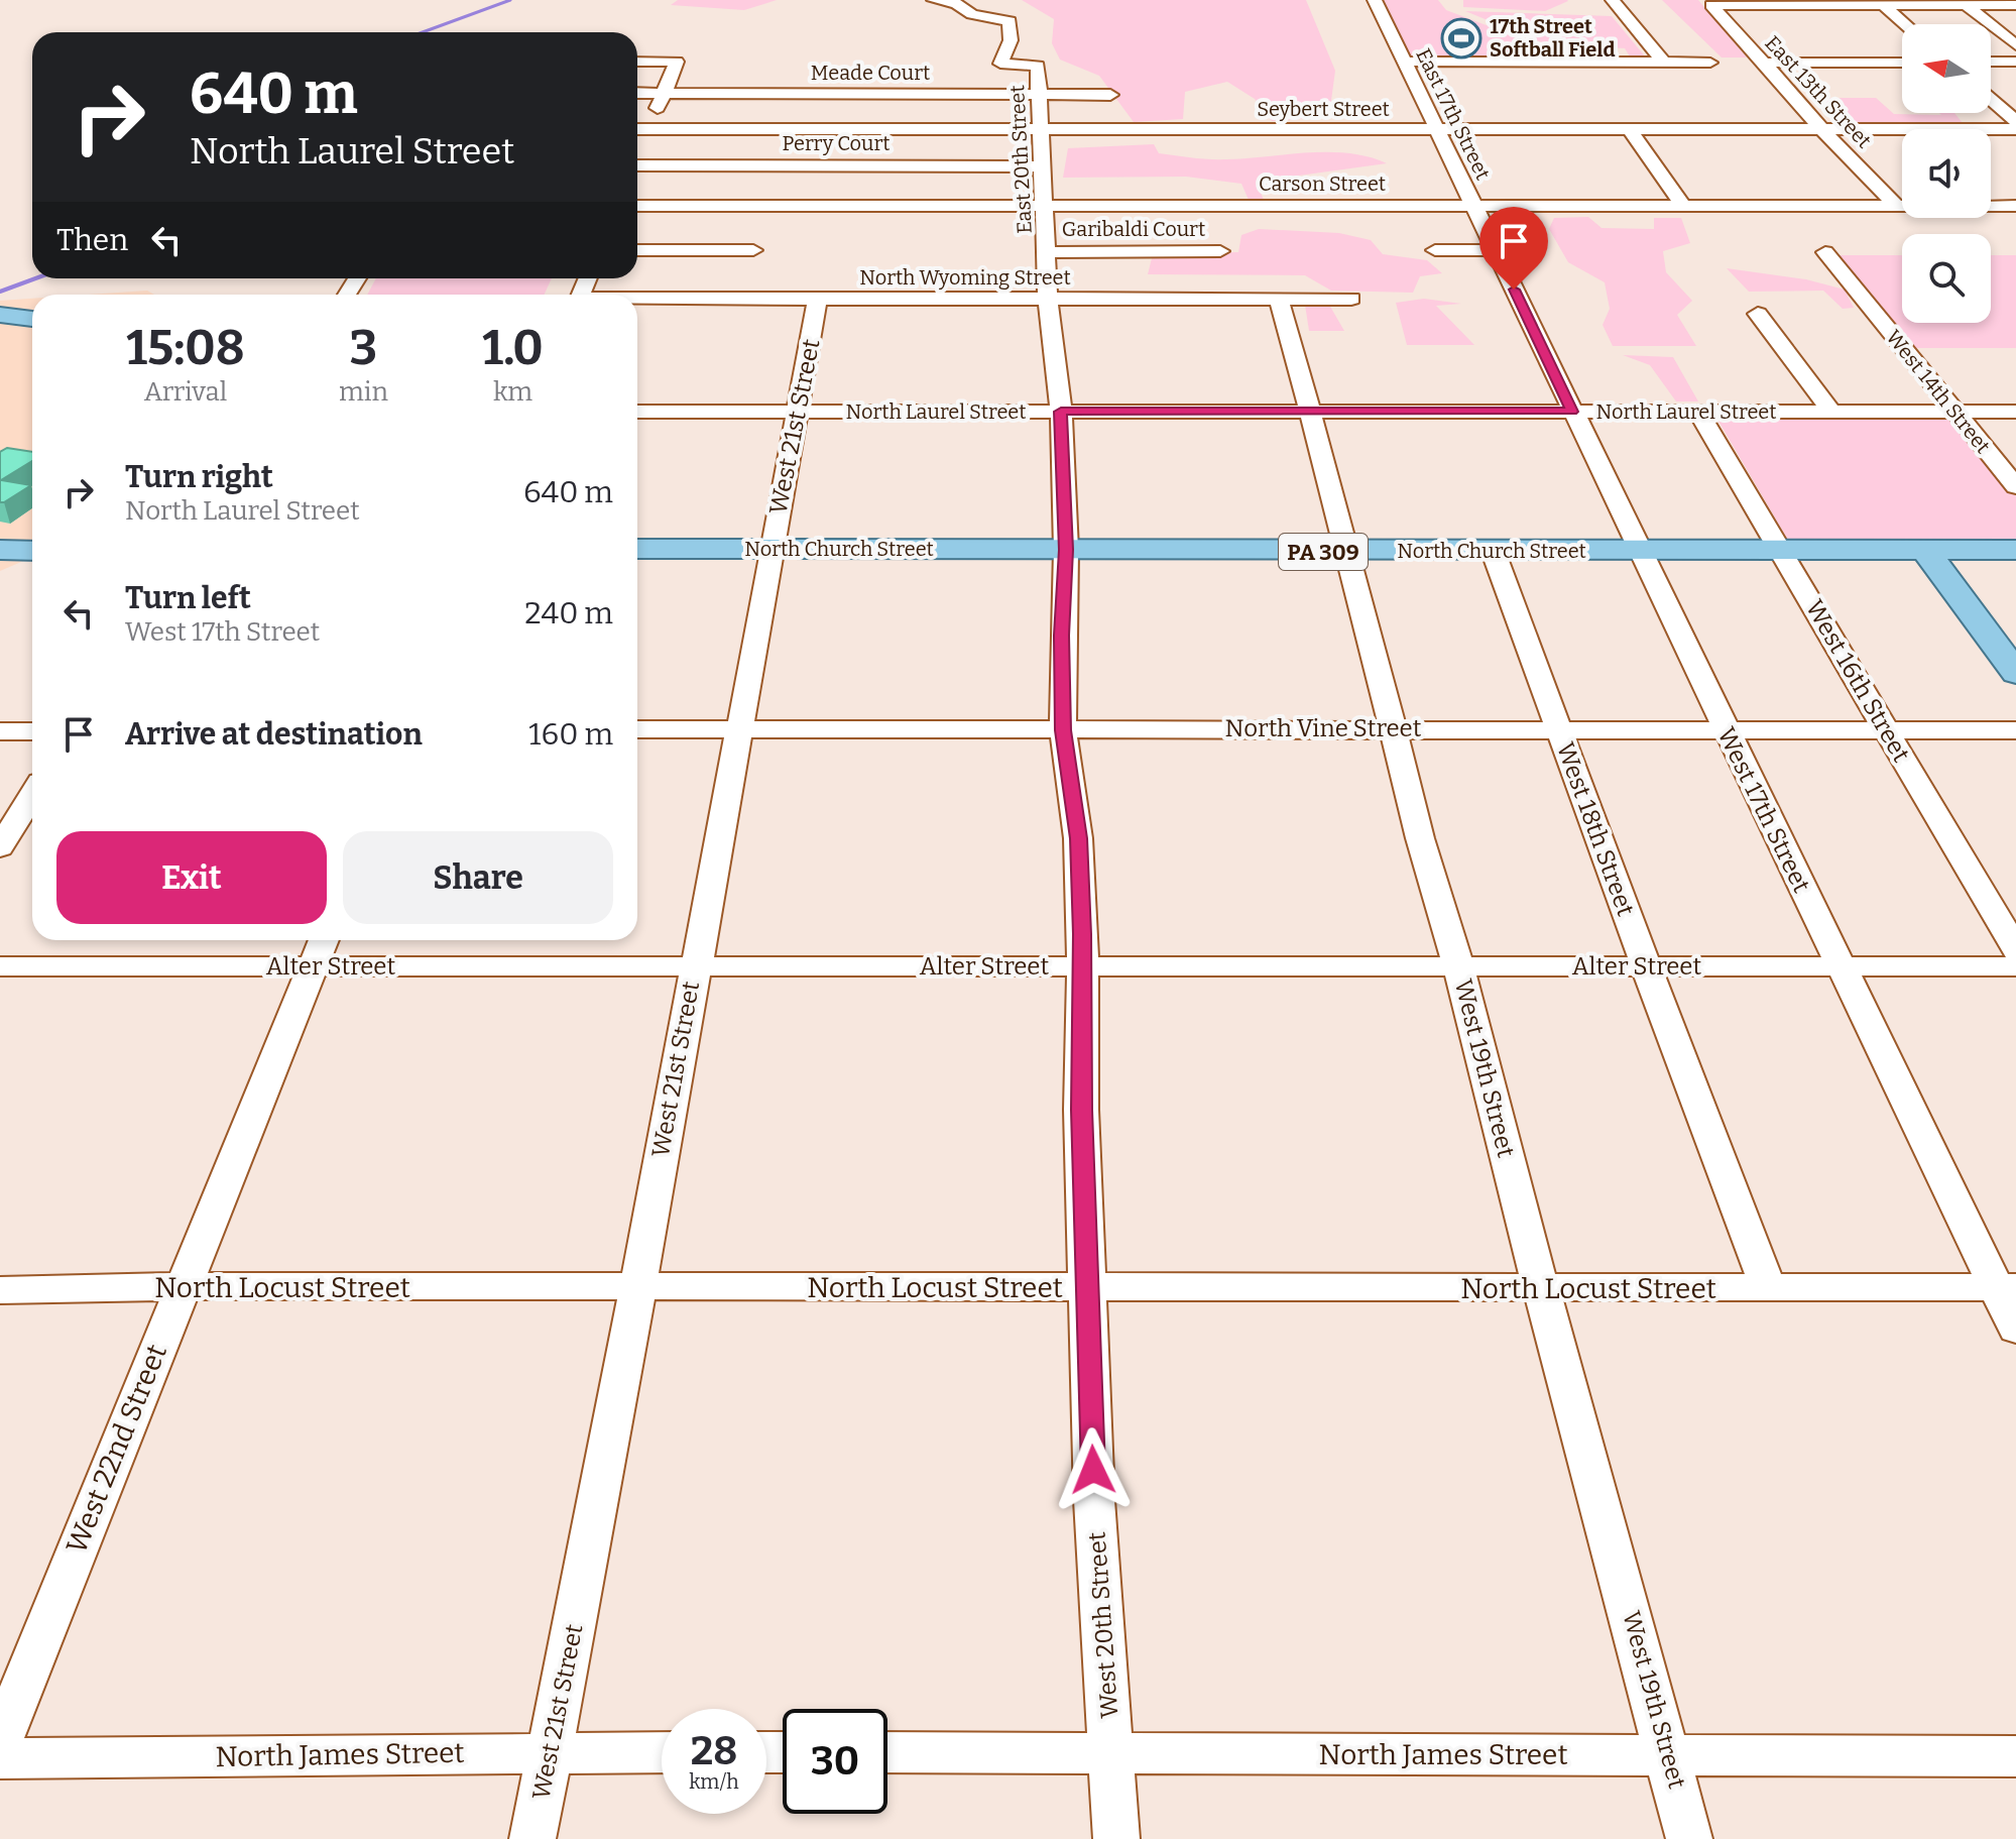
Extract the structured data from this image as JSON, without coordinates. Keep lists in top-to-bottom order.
{
  "streets": {
    "main road": ["North Church Street", "PA 309"],
    "street": [
      "Meade Court",
      "East 13th Street",
      "Seybert Street",
      "East 17th Street",
      "Perry Court",
      "East 20th Street",
      "Carson Street",
      "Garibaldi Court",
      "North Wyoming Street",
      "West 14th Street",
      "North Laurel Street",
      "West 21st Street",
      "West 16th Street",
      "North Vine Street",
      "West 17th Street",
      "West 18th Street",
      "Alter Street",
      "West 19th Street",
      "North Locust Street",
      "West 22nd Street",
      "West 20th Street",
      "North James Street"
    ]
  },
  "crossings": [
    ["Meade Court", "East 20th Street"],
    ["East 13th Street", "Seybert Street"],
    ["East 13th Street", "Carson Street"],
    ["Seybert Street", "East 17th Street"],
    ["Seybert Street", "Perry Court"],
    ["Seybert Street", "East 20th Street"],
    ["Seybert Street", "Carson Street"],
    ["East 17th Street", "Carson Street"],
    ["East 17th Street", "West 17th Street"],
    ["Perry Court", "East 20th Street"],
    ["Perry Court", "Carson Street"],
    ["East 20th Street", "Carson Street"],
    ["East 20th Street", "Garibaldi Court"],
    ["East 20th Street", "North Wyoming Street"],
    ["East 20th Street", "West 20th Street"],
    ["North Wyoming Street", "West 21st Street"],
    ["North Wyoming Street", "West 19th Street"],
    ["North Wyoming Street", "West 20th Street"],
    ["West 14th Street", "North Laurel Street"],
    ["North Laurel Street", "West 21st Street"],
    ["North Laurel Street", "West 16th Street"],
    ["North Laurel Street", "West 17th Street"],
    ["North Laurel Street", "West 19th Street"],
    ["North Laurel Street", "West 20th Street"],
    ["West 21st Street", "North Church Street"],
    ["West 21st Street", "North Vine Street"],
    ["West 21st Street", "Alter Street"],
    ["West 21st Street", "North Locust Street"],
    ["West 21st Street", "North James Street"],
    ["North Church Street", "West 16th Street"],
    ["North Church Street", "West 17th Street"],
    ["North Church Street", "West 18th Street"],
    ["North Church Street", "West 19th Street"],
    ["North Church Street", "West 20th Street"],
    ["West 16th Street", "North Vine Street"],
    ["North Vine Street", "West 17th Street"],
    ["North Vine Street", "West 18th Street"],
    ["North Vine Street", "West 19th Street"],
    ["North Vine Street", "West 20th Street"],
    ["West 17th Street", "Alter Street"],
    ["West 17th Street", "North Locust Street"],
    ["West 18th Street", "Alter Street"],
    ["West 18th Street", "North Locust Street"],
    ["Alter Street", "West 19th Street"],
    ["Alter Street", "West 22nd Street"],
    ["Alter Street", "West 20th Street"],
    ["West 19th Street", "North Locust Street"],
    ["West 19th Street", "North James Street"],
    ["North Locust Street", "West 22nd Street"],
    ["North Locust Street", "West 20th Street"],
    ["West 20th Street", "North James Street"]
  ],
  "places": {
    "sports": ["17th Street Softball Field"]
  },
  "north": "left",
  "page": {
    "turn": ["640 m", "North Laurel Street"],
    "then": "Then",
    "eta": [
      "15:08",
      "Arrival",
      "3",
      "min",
      "1.0",
      "km"
    ],
    "list": [
      {
        "name": "Turn right",
        "note": "North Laurel Street",
        "value": "640 m"
      },
      {
        "name": "Turn left",
        "note": "West 17th Street",
        "value": "240 m"
      },
      {
        "name": "Arrive at destination",
        "value": "160 m"
      }
    ],
    "buttons": ["Exit", "Share"],
    "speed": "28 km/h",
    "limit": "30"
  }
}
